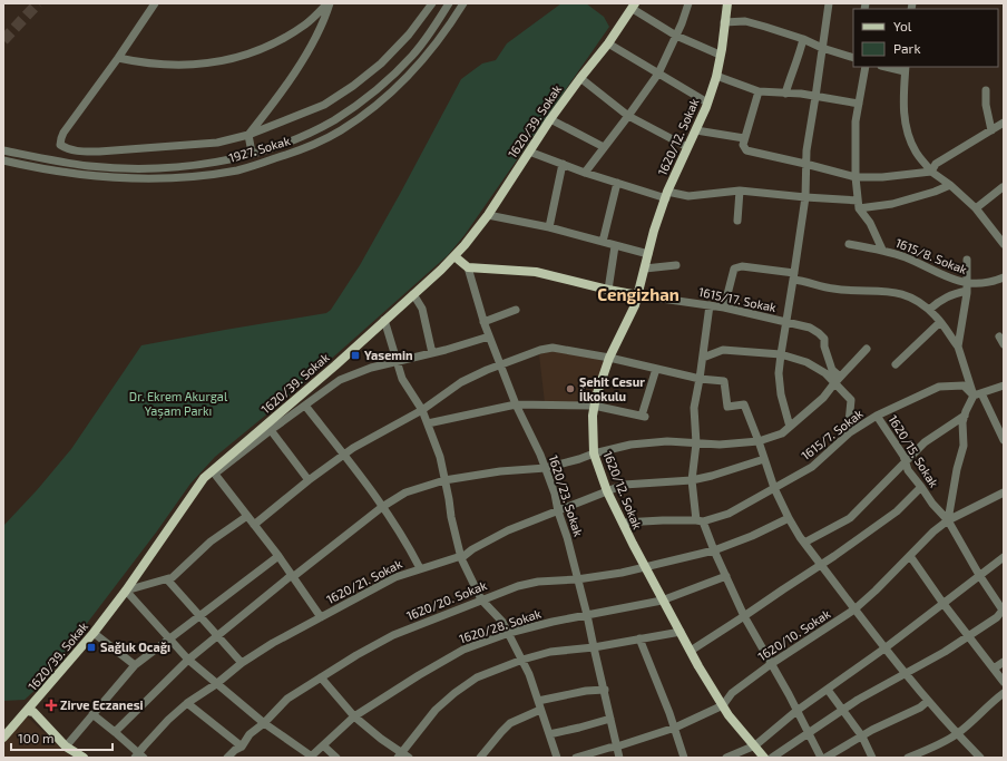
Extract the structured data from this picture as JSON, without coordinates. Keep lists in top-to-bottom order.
{
  "streets": {
    "main road": ["1620/39. Sokak", "1620/12. Sokak", "1615/17. Sokak"],
    "street": [
      "1927. Sokak",
      "1615/8. Sokak",
      "1615/7. Sokak",
      "1620/15. Sokak",
      "1620/23. Sokak",
      "1620/21. Sokak",
      "1620/20. Sokak",
      "1620/28. Sokak",
      "1620/10. Sokak"
    ]
  },
  "crossings": [
    ["1620/12. Sokak", "1615/17. Sokak"],
    ["1620/12. Sokak", "1615/7. Sokak"],
    ["1620/12. Sokak", "1620/21. Sokak"],
    ["1620/12. Sokak", "1620/20. Sokak"],
    ["1620/12. Sokak", "1620/28. Sokak"],
    ["1620/12. Sokak", "1620/10. Sokak"],
    ["1615/17. Sokak", "1620/23. Sokak"],
    ["1615/7. Sokak", "1620/15. Sokak"],
    ["1620/15. Sokak", "1620/10. Sokak"],
    ["1620/23. Sokak", "1620/21. Sokak"],
    ["1620/23. Sokak", "1620/20. Sokak"],
    ["1620/23. Sokak", "1620/28. Sokak"],
    ["1620/23. Sokak", "1620/10. Sokak"]
  ],
  "districts": ["Cengizhan"],
  "parks": ["Dr. Ekrem Akurgal Yaşam Parkı"],
  "places": {
    "transit": ["Yasemin", "Sağlık Ocağı"],
    "other": ["Şehit Cesur İlkokulu"],
    "health": ["Zirve Eczanesi"]
  },
  "legend": ["Yol", "Park"],
  "scale_bar": "100 m"
}
